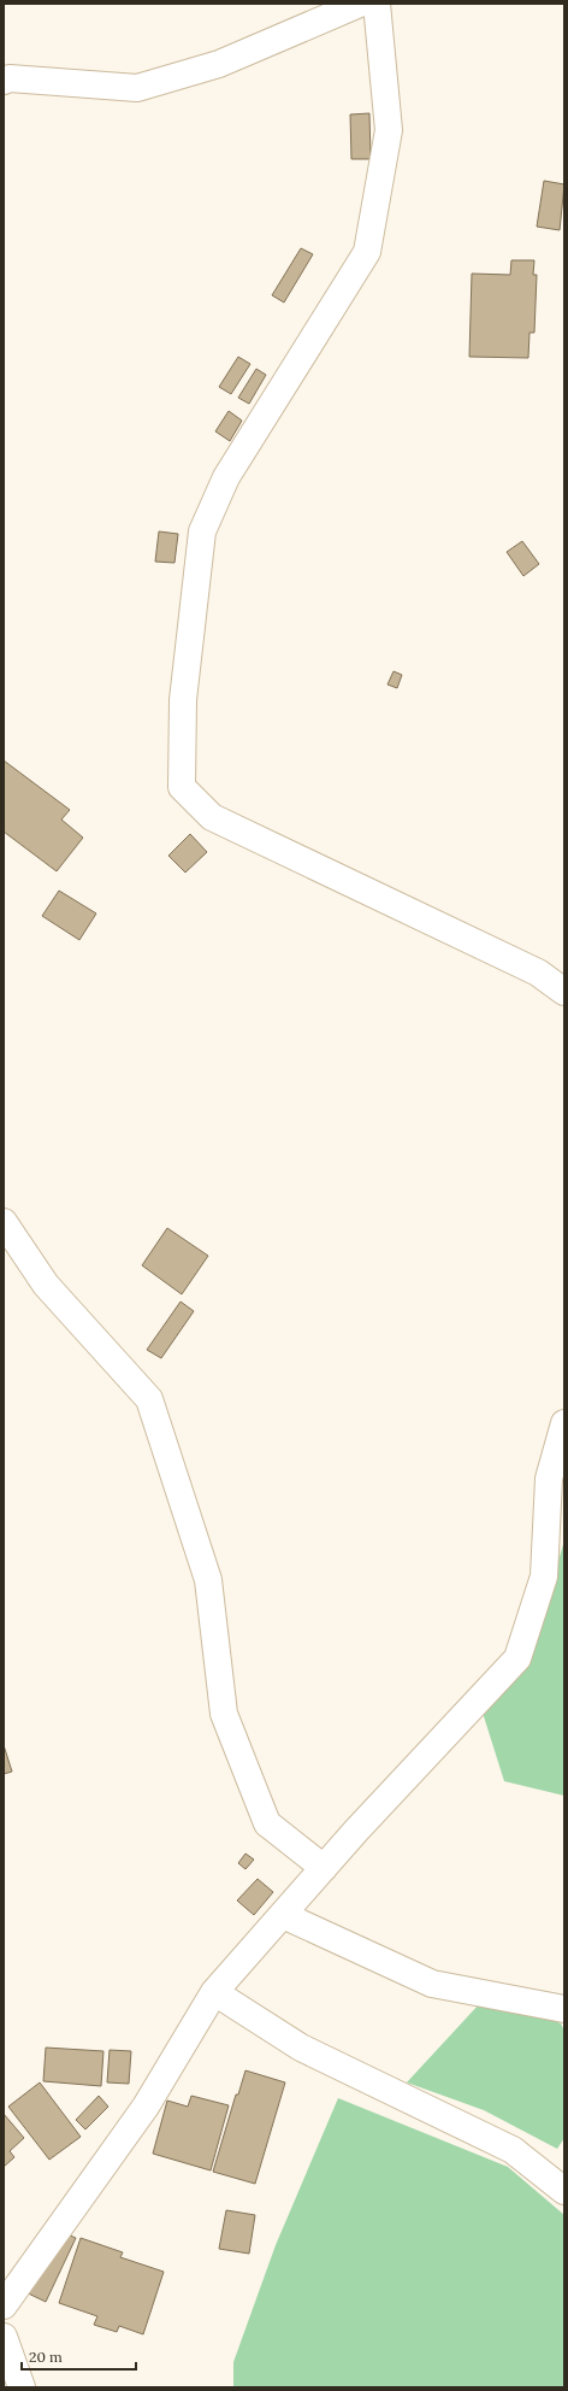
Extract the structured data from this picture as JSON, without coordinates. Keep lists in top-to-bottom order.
{
  "scale_bar": "20 m"
}
